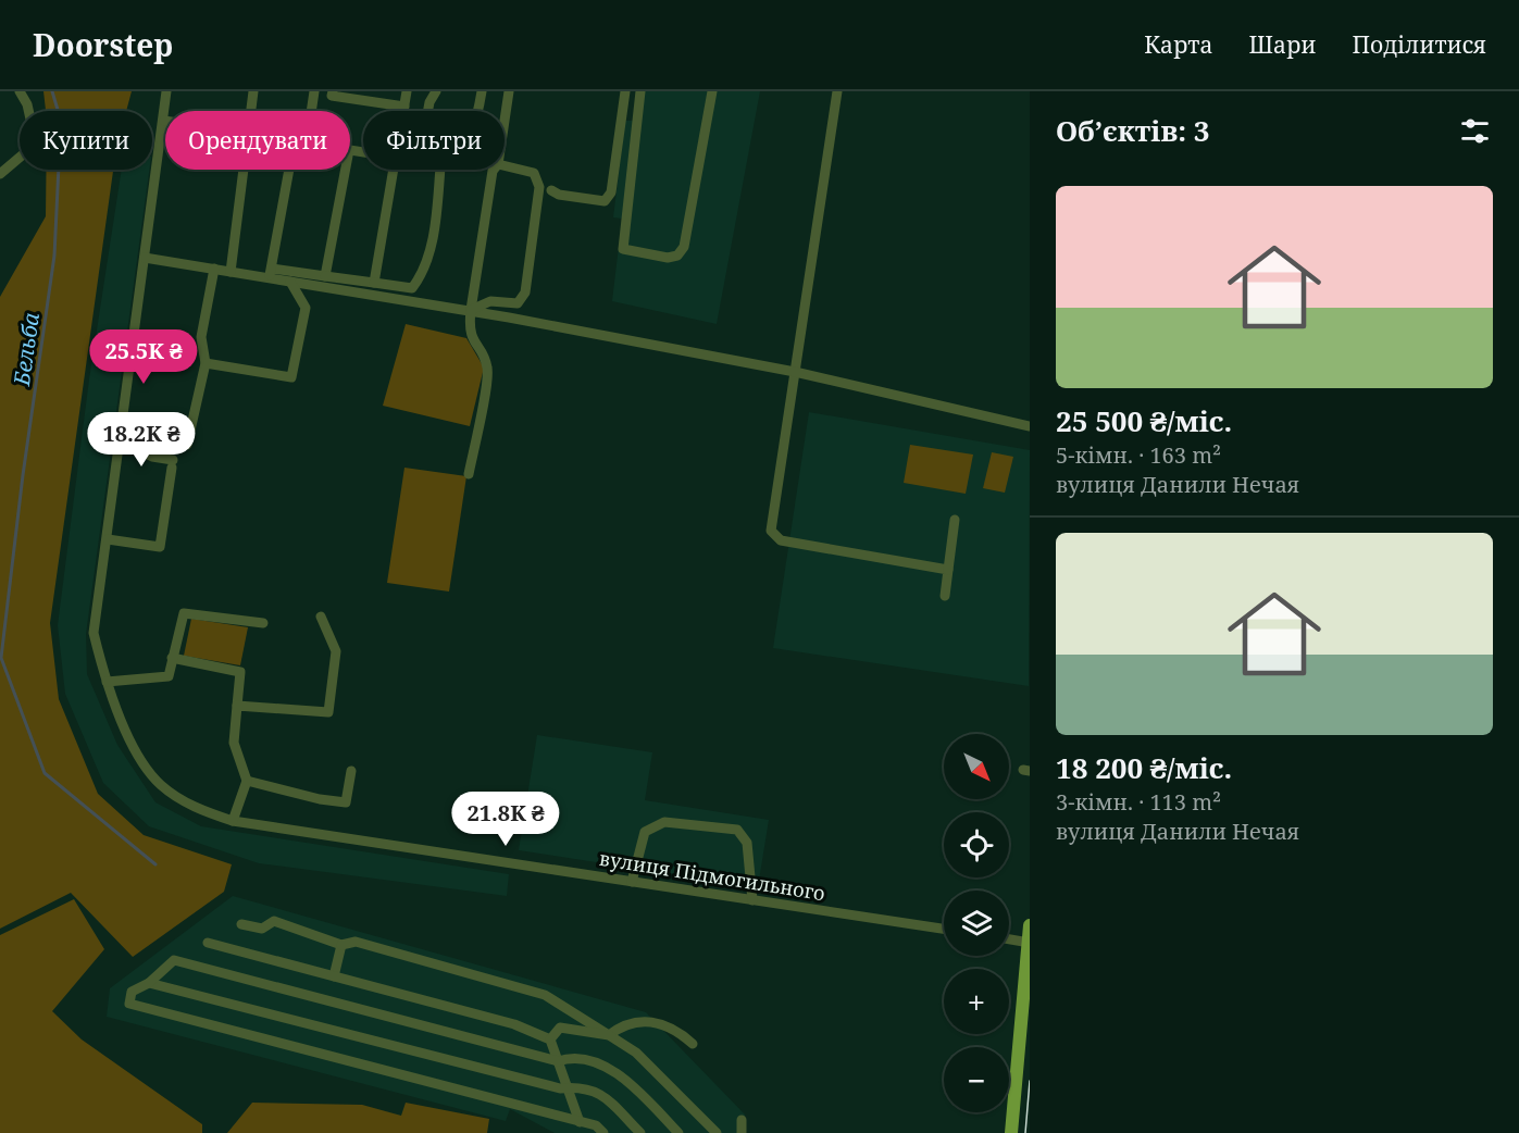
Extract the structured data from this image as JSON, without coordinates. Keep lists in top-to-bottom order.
{
  "streets": {
    "street": ["вулиця Підмогильного"]
  },
  "water": ["Бельба"],
  "north": "bottom right",
  "page": {
    "header": "Doorstep",
    "nav": ["Карта", "Шари", "Поділитися"],
    "heading": "Об’єктів: 3",
    "chip": ["Купити", "Орендувати", "Фільтри"],
    "list": [
      {
        "name": "25 500 ₴/міс.",
        "note": "5-кімн. · 163 m² · вулиця Данили Нечая"
      },
      {
        "name": "18 200 ₴/міс.",
        "note": "3-кімн. · 113 m² · вулиця Данили Нечая"
      }
    ],
    "price": ["25.5K ₴", "18.2K ₴", "21.8K ₴"],
    "map_buttons": ["+", "−"]
  }
}
